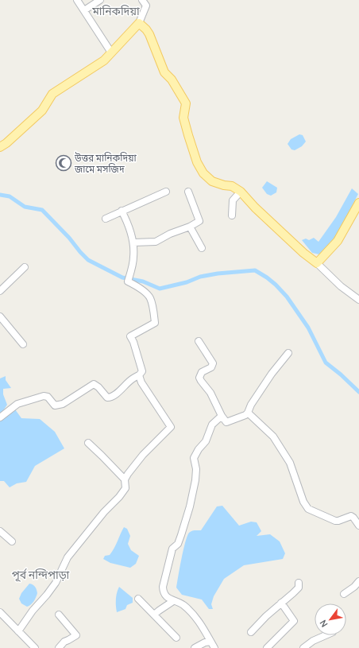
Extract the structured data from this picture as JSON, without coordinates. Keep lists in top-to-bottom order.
{
  "districts": ["মানিকদিয়া", "পূর্ব নন্দিপাড়া"],
  "places": {
    "mosque": ["উত্তর মানিকদিয়া জামে মসজিদ"]
  },
  "north": "bottom left"
}
